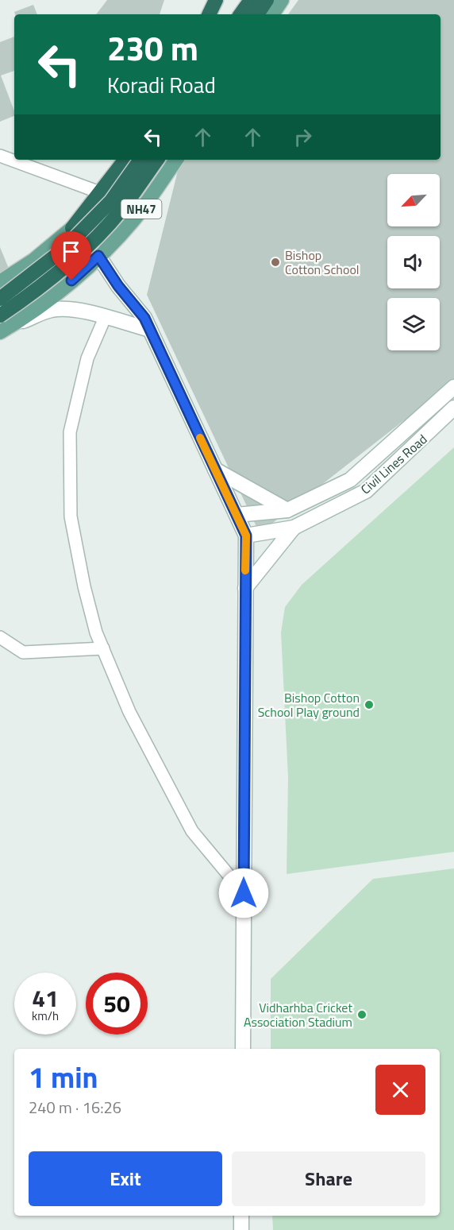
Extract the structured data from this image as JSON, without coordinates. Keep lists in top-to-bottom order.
{
  "streets": {
    "main road": ["NH47", "Civil Lines Road"]
  },
  "places": ["Bishop Cotton School", "Bishop Cotton School Play ground", "Vidharhba Cricket Association Stadium"],
  "north": "bottom left",
  "page": {
    "turn": ["230 m", "Koradi Road"],
    "speed": "41 km/h",
    "limit": "50",
    "heading": ["1 min", "240 m · 16:26"],
    "buttons": ["Exit", "Share"]
  }
}
